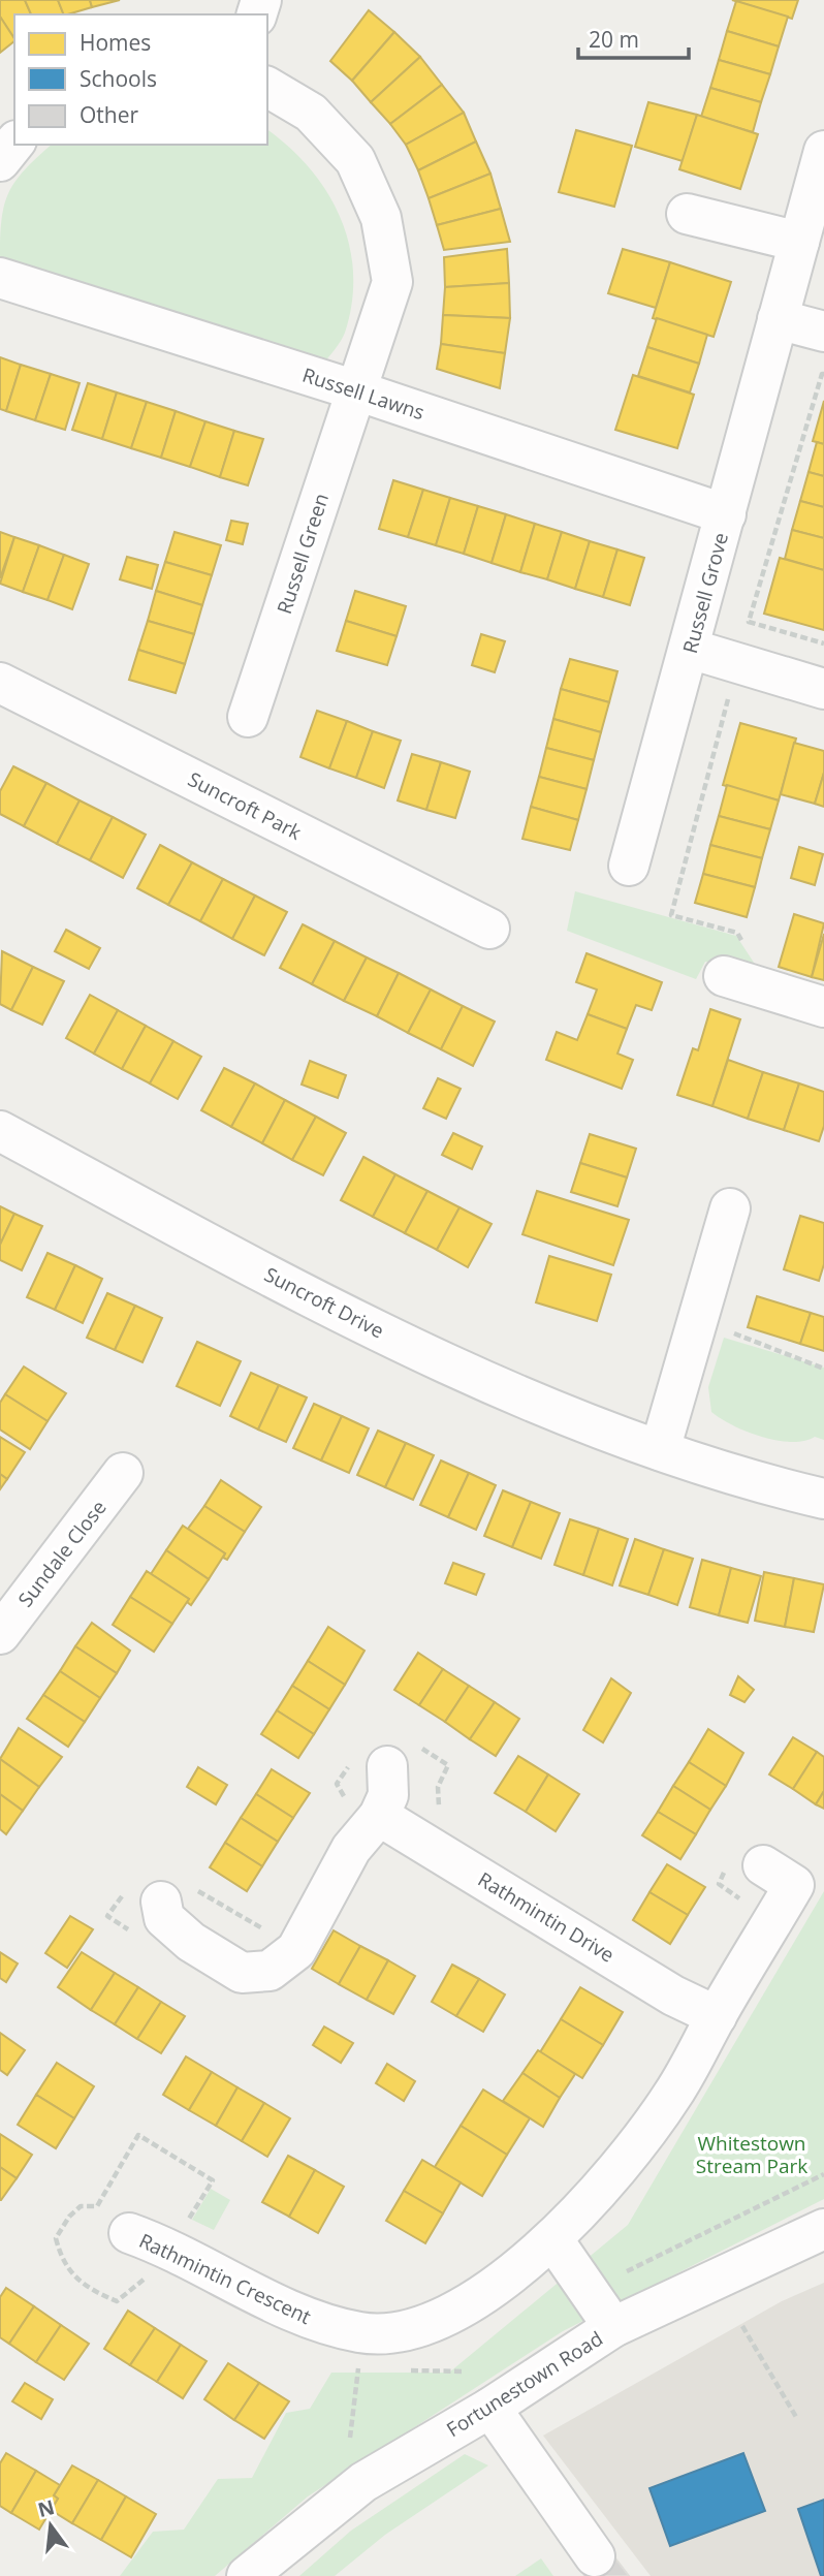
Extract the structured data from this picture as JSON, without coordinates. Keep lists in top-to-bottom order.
{
  "streets": {
    "street": [
      "Russell Lawns",
      "Russell Green",
      "Russell Grove",
      "Suncroft Park",
      "Suncroft Drive",
      "Sundale Close",
      "Rathmintin Drive",
      "Rathmintin Crescent",
      "Fortunestown Road"
    ]
  },
  "crossings": [
    ["Russell Lawns", "Russell Green"],
    ["Russell Lawns", "Russell Grove"],
    ["Rathmintin Drive", "Rathmintin Crescent"]
  ],
  "parks": ["Whitestown Stream Park"],
  "legend": ["Homes", "Schools", "Other"],
  "scale_bar": "20 m",
  "north": "top"
}
